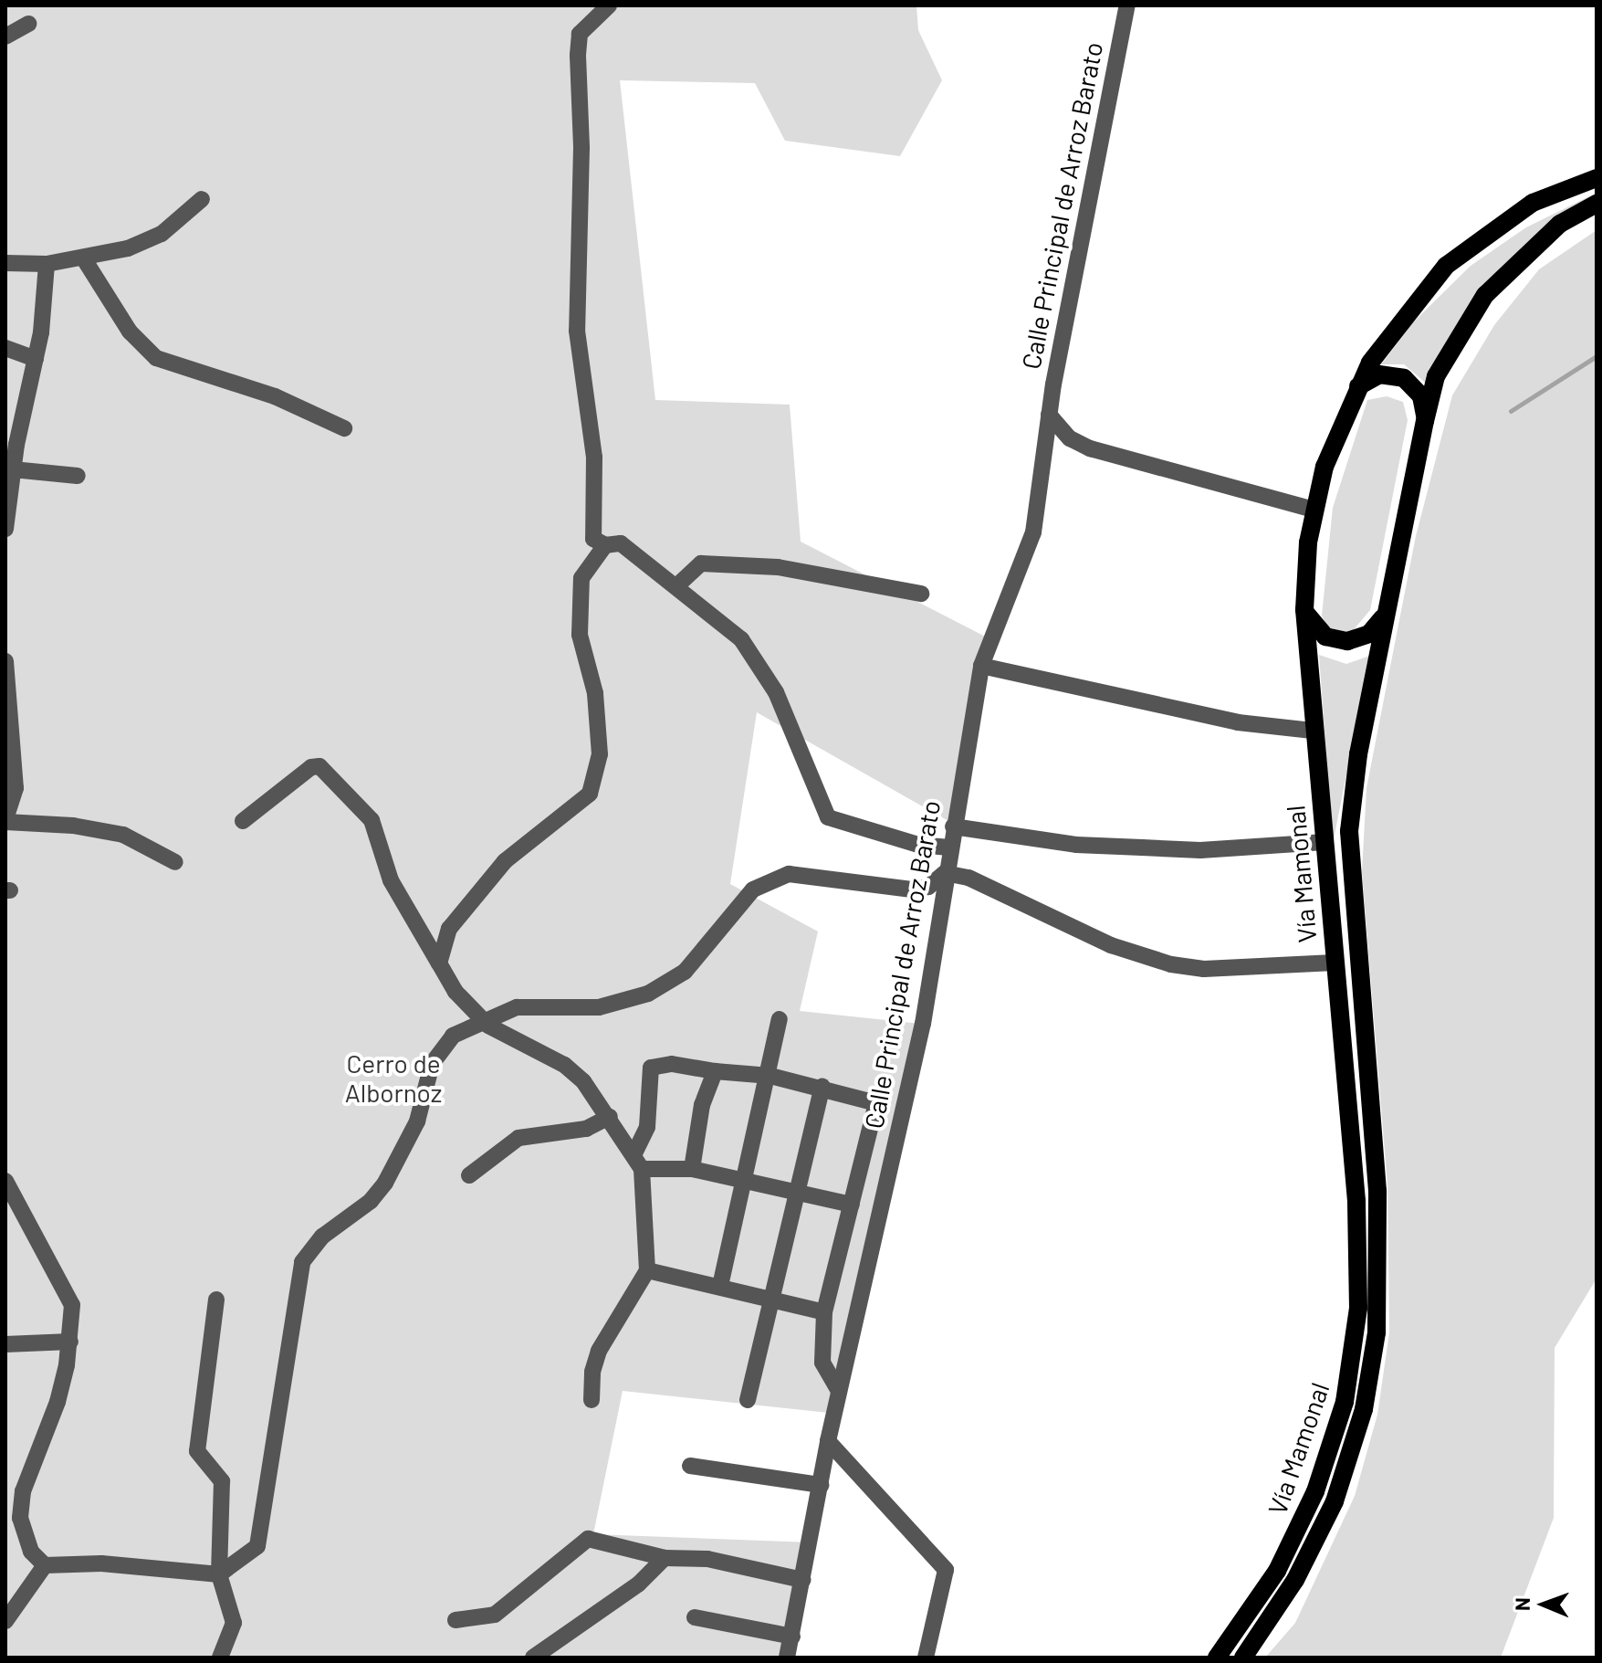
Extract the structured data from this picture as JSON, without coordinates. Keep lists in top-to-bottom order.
{
  "streets": {
    "main road": ["Vía Mamonal"],
    "street": ["Calle Principal de Arroz Barato"]
  },
  "parks": ["Cerro de Albornoz"],
  "north": "left"
}
